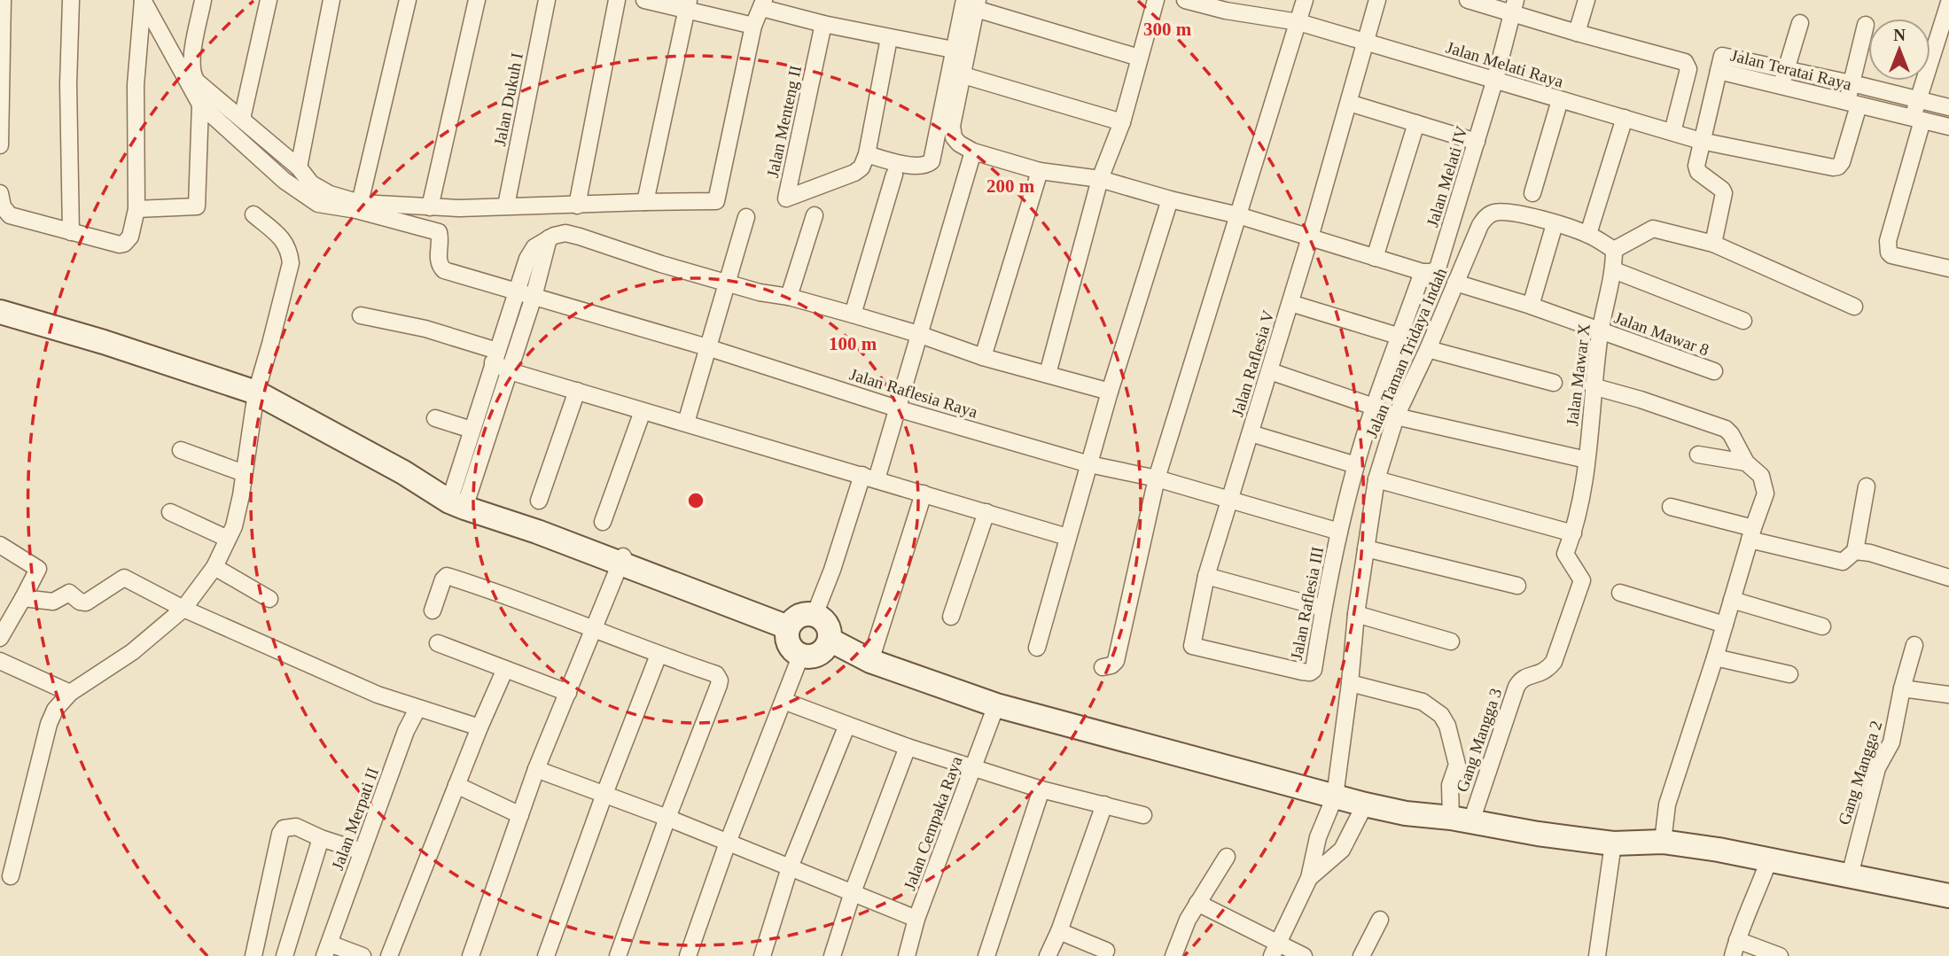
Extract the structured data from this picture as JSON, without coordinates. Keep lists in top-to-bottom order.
{
  "streets": {
    "street": [
      "Jalan Melati Raya",
      "Jalan Teratai Raya",
      "Jalan Dukuh I",
      "Jalan Menteng II",
      "Jalan Melati IV",
      "Jalan Mawar 8",
      "Jalan Taman Tridaya Indah",
      "Jalan Raflesia V",
      "Jalan Mawar X",
      "Jalan Raflesia Raya",
      "Jalan Raflesia III",
      "Gang Mangga 3",
      "Gang Mangga 2",
      "Jalan Merpati II",
      "Jalan Cempaka Raya"
    ]
  },
  "crossings": [
    ["Jalan Melati Raya", "Jalan Teratai Raya"],
    ["Jalan Melati Raya", "Jalan Melati IV"],
    ["Jalan Melati Raya", "Jalan Raflesia V"],
    ["Jalan Melati IV", "Jalan Raflesia III"],
    ["Jalan Mawar 8", "Jalan Taman Tridaya Indah"],
    ["Jalan Mawar 8", "Jalan Mawar X"],
    ["Jalan Raflesia V", "Jalan Raflesia Raya"],
    ["Jalan Raflesia V", "Jalan Raflesia III"],
    ["Jalan Mawar X", "Gang Mangga 3"],
    ["Jalan Raflesia Raya", "Jalan Raflesia III"]
  ],
  "north": "top",
  "rings": ["300 m", "200 m", "100 m"]
}
